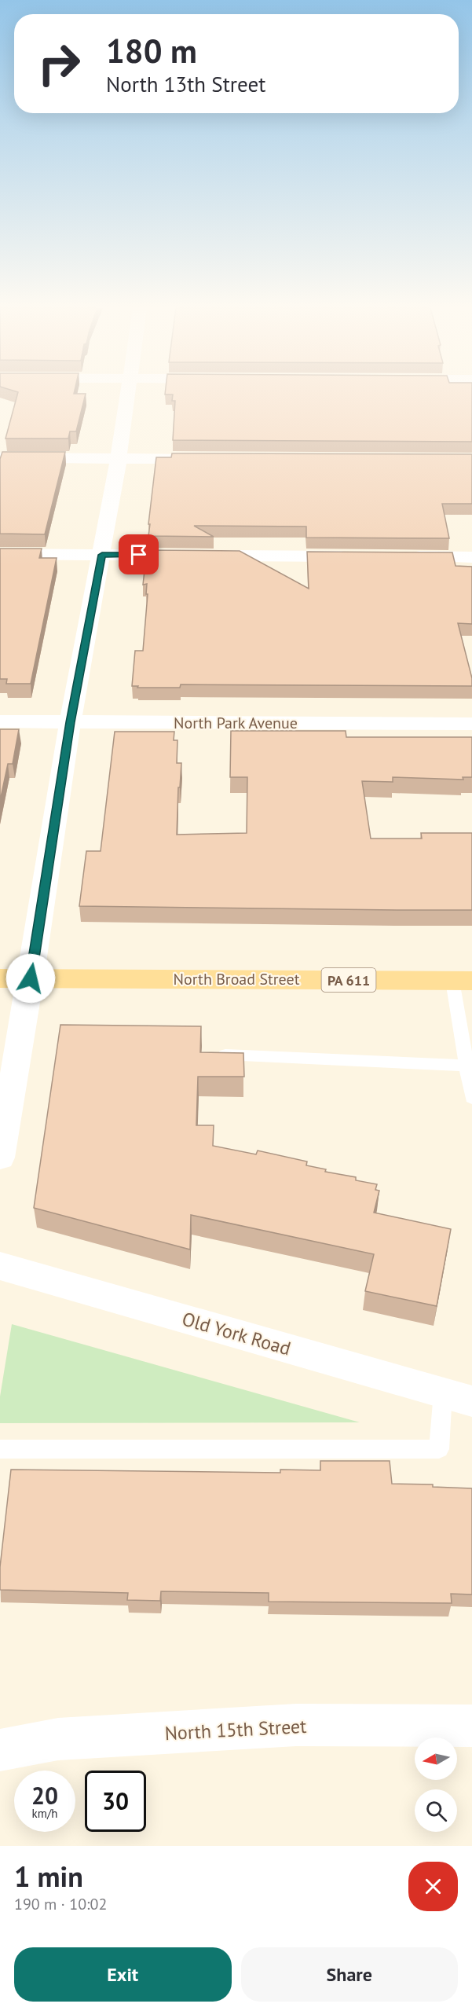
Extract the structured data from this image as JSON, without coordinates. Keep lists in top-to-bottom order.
{
  "streets": {
    "main road": ["North Broad Street", "PA 611"],
    "street": ["North Park Avenue", "Old York Road", "North 15th Street"]
  },
  "north": "left",
  "page": {
    "turn": ["180 m", "North 13th Street"],
    "speed": "20 km/h",
    "limit": "30",
    "heading": ["1 min", "190 m · 10:02"],
    "buttons": ["Exit", "Share"]
  }
}
